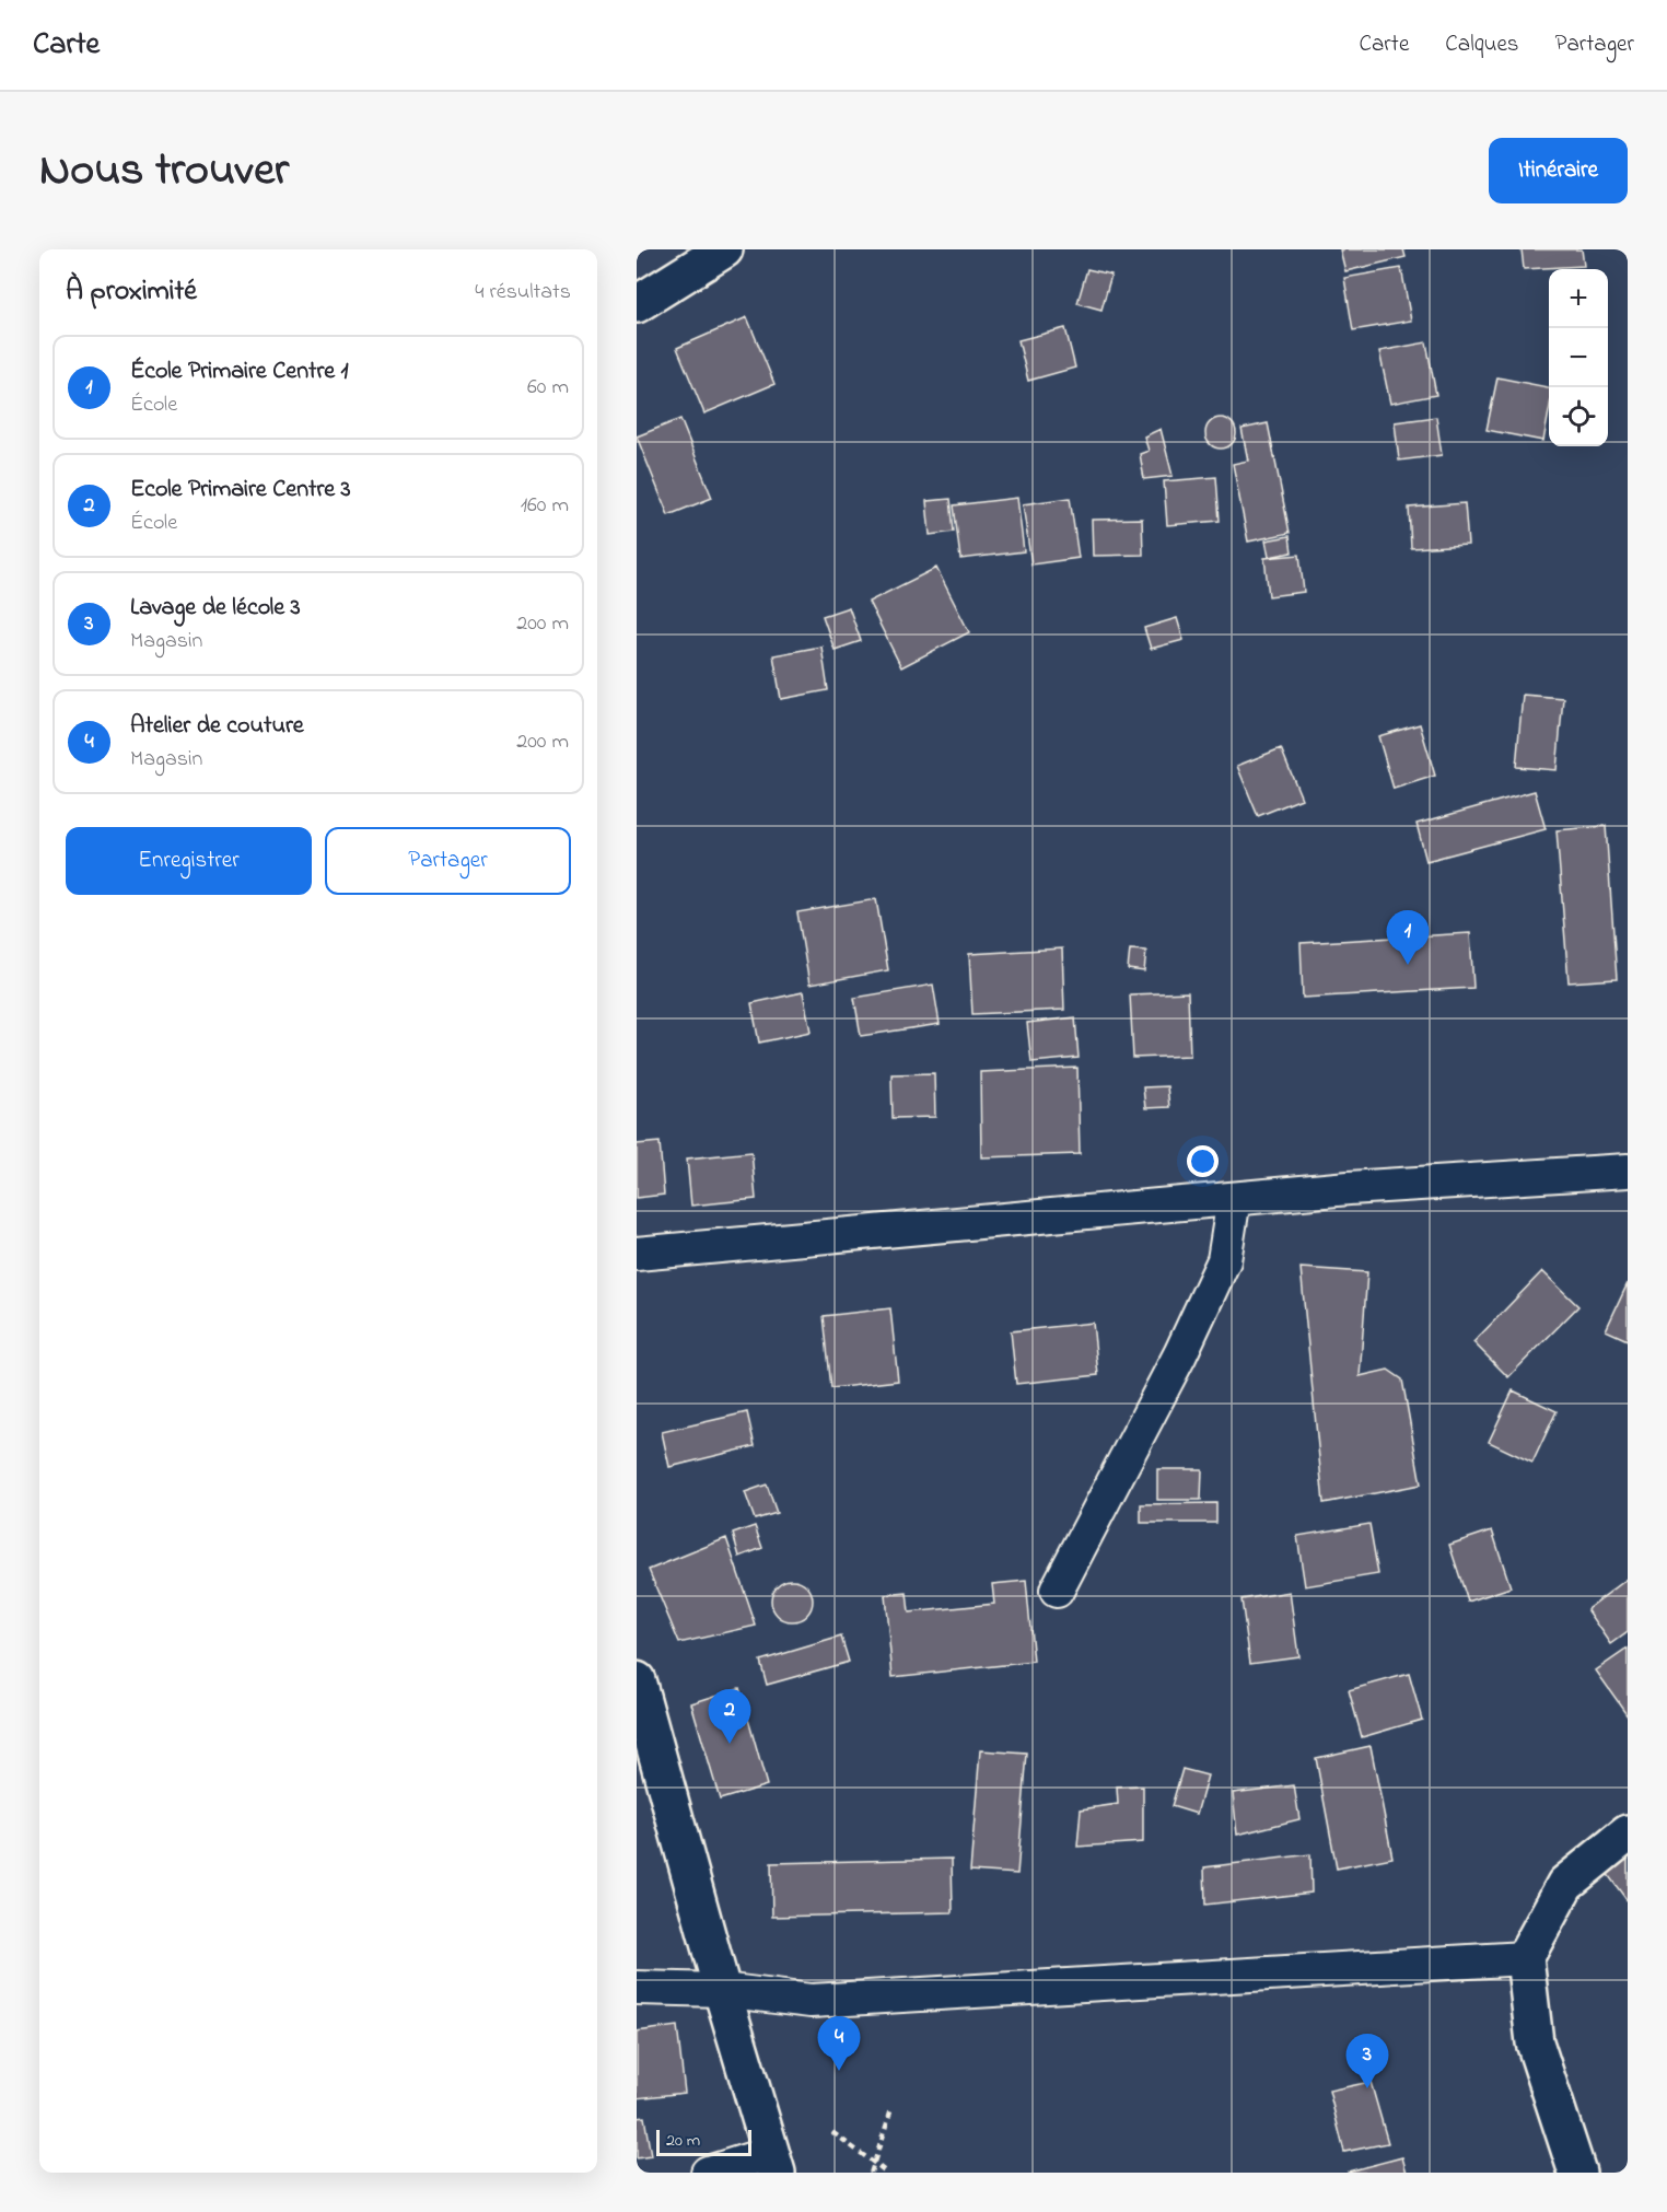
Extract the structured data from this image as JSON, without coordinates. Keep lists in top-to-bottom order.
{
  "scale_bar": "20 m",
  "page": {
    "header": "Carte",
    "nav": ["Carte", "Calques", "Partager"],
    "title": "Nous trouver",
    "buttons": [
      "Itinéraire",
      ["Enregistrer", "Partager"]
    ],
    "heading": ["À proximité", "4 résultats"],
    "map_buttons": ["+", "−"],
    "list": [
      {
        "mark": "1",
        "name": "École Primaire Centre 1",
        "note": "École",
        "value": "60 m"
      },
      {
        "mark": "2",
        "name": "Ecole Primaire Centre 3",
        "note": "École",
        "value": "160 m"
      },
      {
        "mark": "3",
        "name": "Lavage de lécole 3",
        "note": "Magasin",
        "value": "200 m"
      },
      {
        "mark": "4",
        "name": "Atelier de couture",
        "note": "Magasin",
        "value": "200 m"
      }
    ],
    "pins": [
      "1",
      "2",
      "4",
      "3"
    ],
    "scale": "20 m"
  }
}
